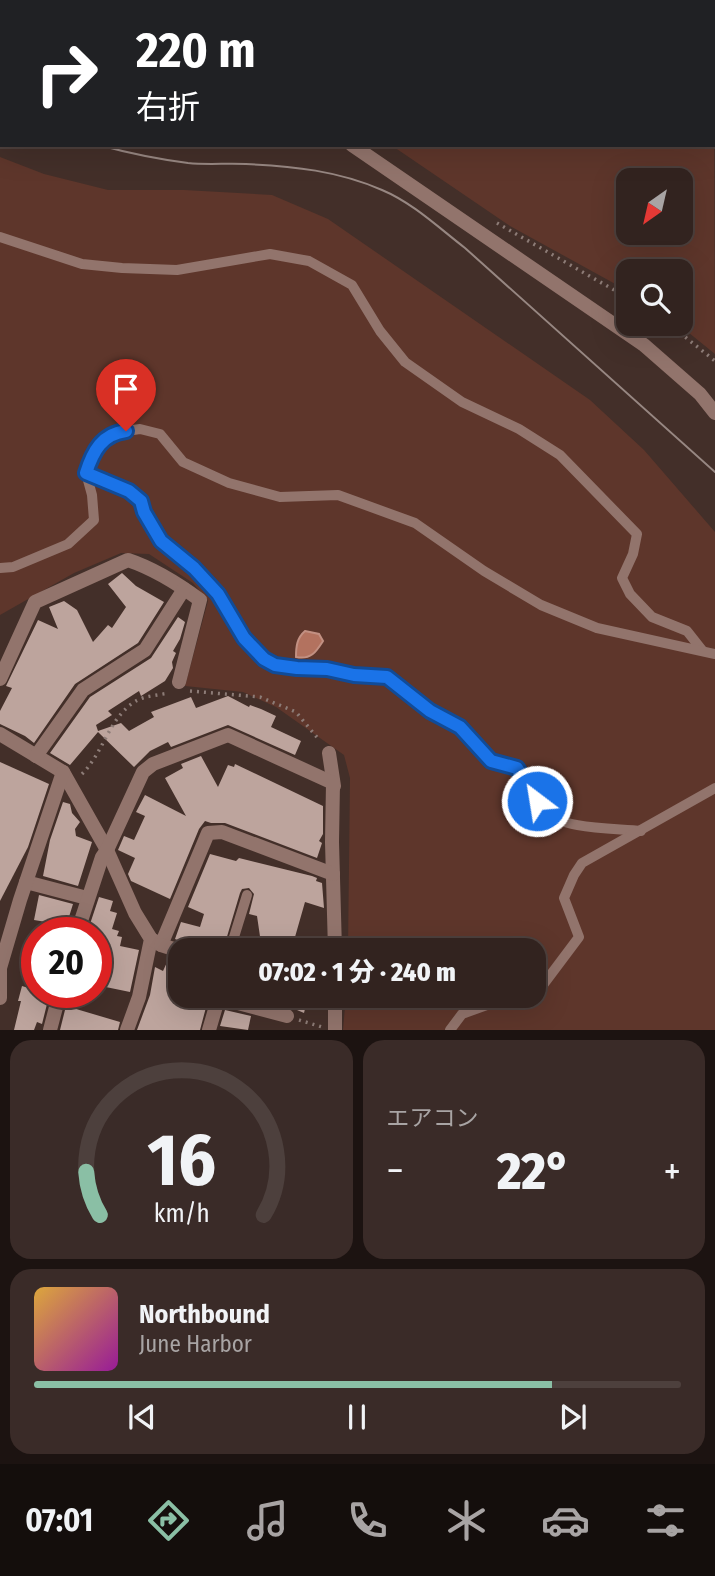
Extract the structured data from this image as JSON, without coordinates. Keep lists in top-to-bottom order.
{
  "north": "bottom left",
  "page": {
    "turn": ["220 m", "右折"],
    "limit": "20",
    "trip": "07:02 · 1 分 · 240 m",
    "tile": "エアコン",
    "heat": ["−", "22°", "+"],
    "song": ["Northbound", "June Harbor"],
    "tabs": "07:01",
    "gauge": ["16", "km/h"]
  }
}
